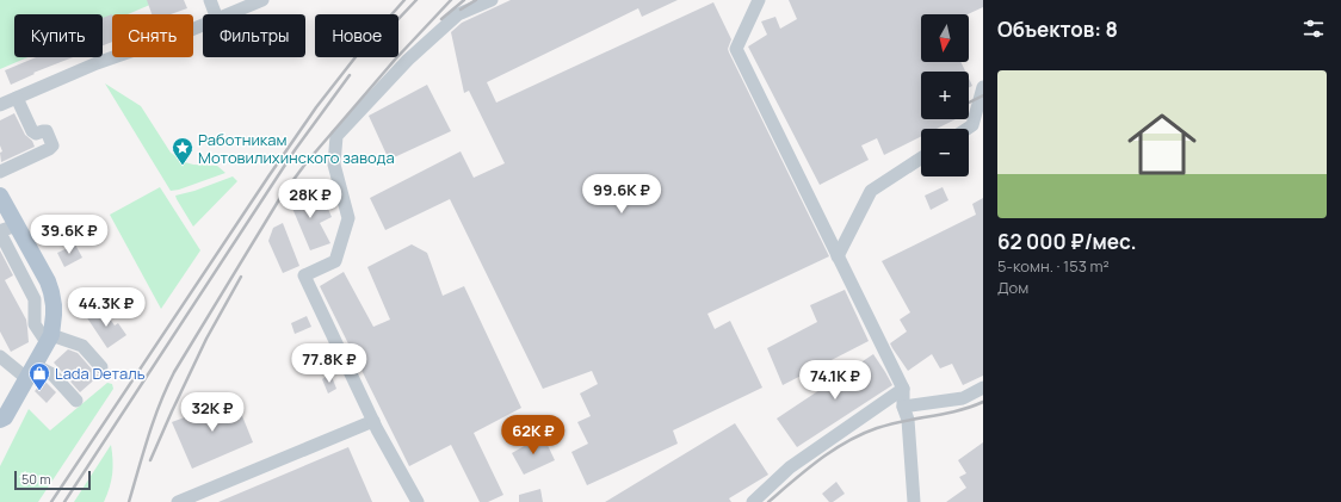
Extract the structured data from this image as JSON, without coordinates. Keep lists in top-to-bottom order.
{
  "places": {
    "place": ["Работникам Мотовилихинского завода"],
    "shop": ["Lada Dеталь"]
  },
  "scale_bar": "50 m",
  "north": "bottom",
  "page": {
    "heading": "Объектов: 8",
    "map_buttons": ["+", "−"],
    "chip": [
      "Купить",
      "Снять",
      "Фильтры",
      "Новое"
    ],
    "list": [
      {
        "name": "62 000 ₽/мес.",
        "note": "5-комн. · 153 m² · Дом"
      }
    ],
    "price": [
      "99.6K ₽",
      "28K ₽",
      "39.6K ₽",
      "44.3K ₽",
      "77.8K ₽",
      "74.1K ₽",
      "32K ₽",
      "62K ₽"
    ],
    "scale": "50 m"
  }
}
